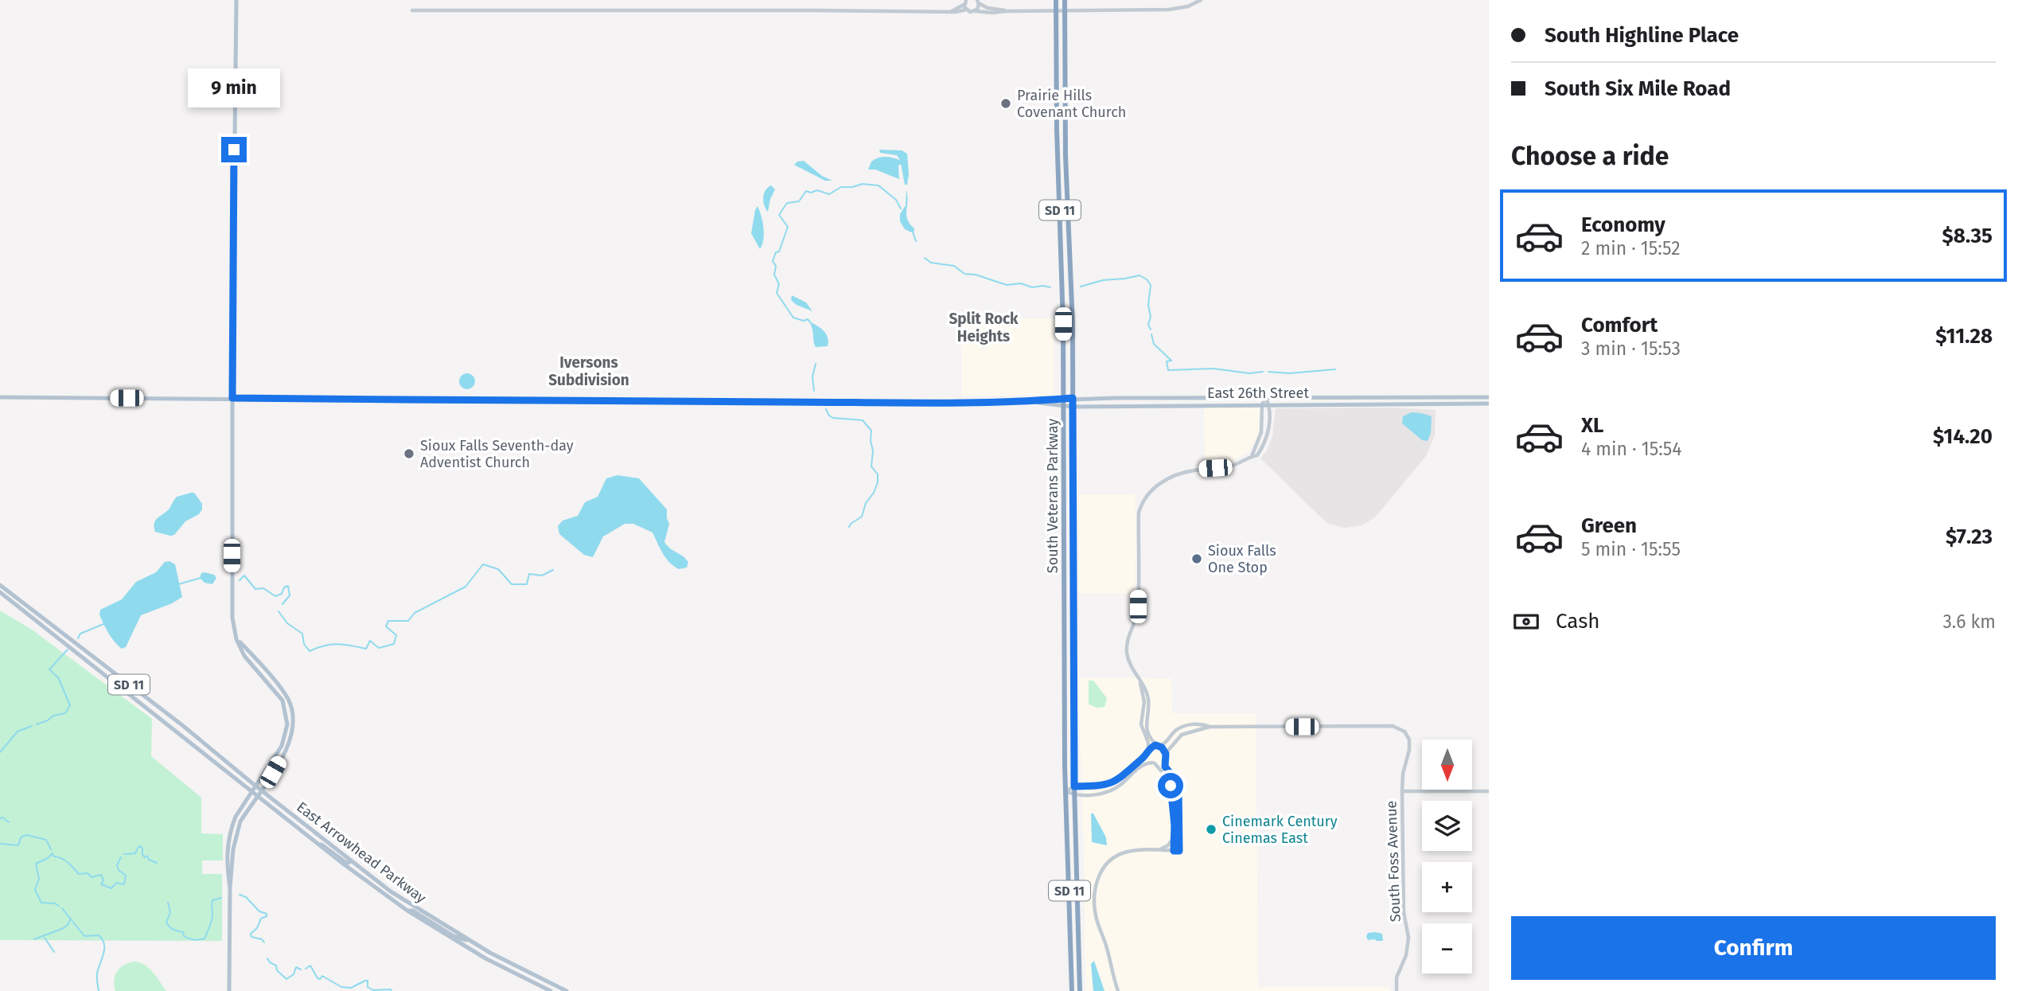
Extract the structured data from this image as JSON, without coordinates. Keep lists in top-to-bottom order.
{
  "streets": {
    "highway": ["SD 11", "South Veterans Parkway"],
    "main road": ["East 26th Street", "East Arrowhead Parkway"],
    "street": ["South Foss Avenue"]
  },
  "crossings": [
    ["East 26th Street", "South Veterans Parkway"]
  ],
  "districts": ["Split Rock Heights", "Iversons Subdivision"],
  "places": [
    "Prairie Hills Covenant Church",
    "Sioux Falls Seventh-day Adventist Church",
    "Sioux Falls One Stop",
    "Cinemark Century Cinemas East"
  ],
  "north": "bottom",
  "page": {
    "banner": ["South Highline Place", "South Six Mile Road"],
    "bubble": "9 min",
    "heading": "Choose a ride",
    "list": [
      {
        "name": "Economy",
        "note": "2 min · 15:52",
        "value": "$8.35"
      },
      {
        "name": "Comfort",
        "note": "3 min · 15:53",
        "value": "$11.28"
      },
      {
        "name": "XL",
        "note": "4 min · 15:54",
        "value": "$14.20"
      },
      {
        "name": "Green",
        "note": "5 min · 15:55",
        "value": "$7.23"
      }
    ],
    "pay": ["Cash", "3.6 km"],
    "map_buttons": ["+", "−"],
    "buttons": "Confirm"
  }
}
